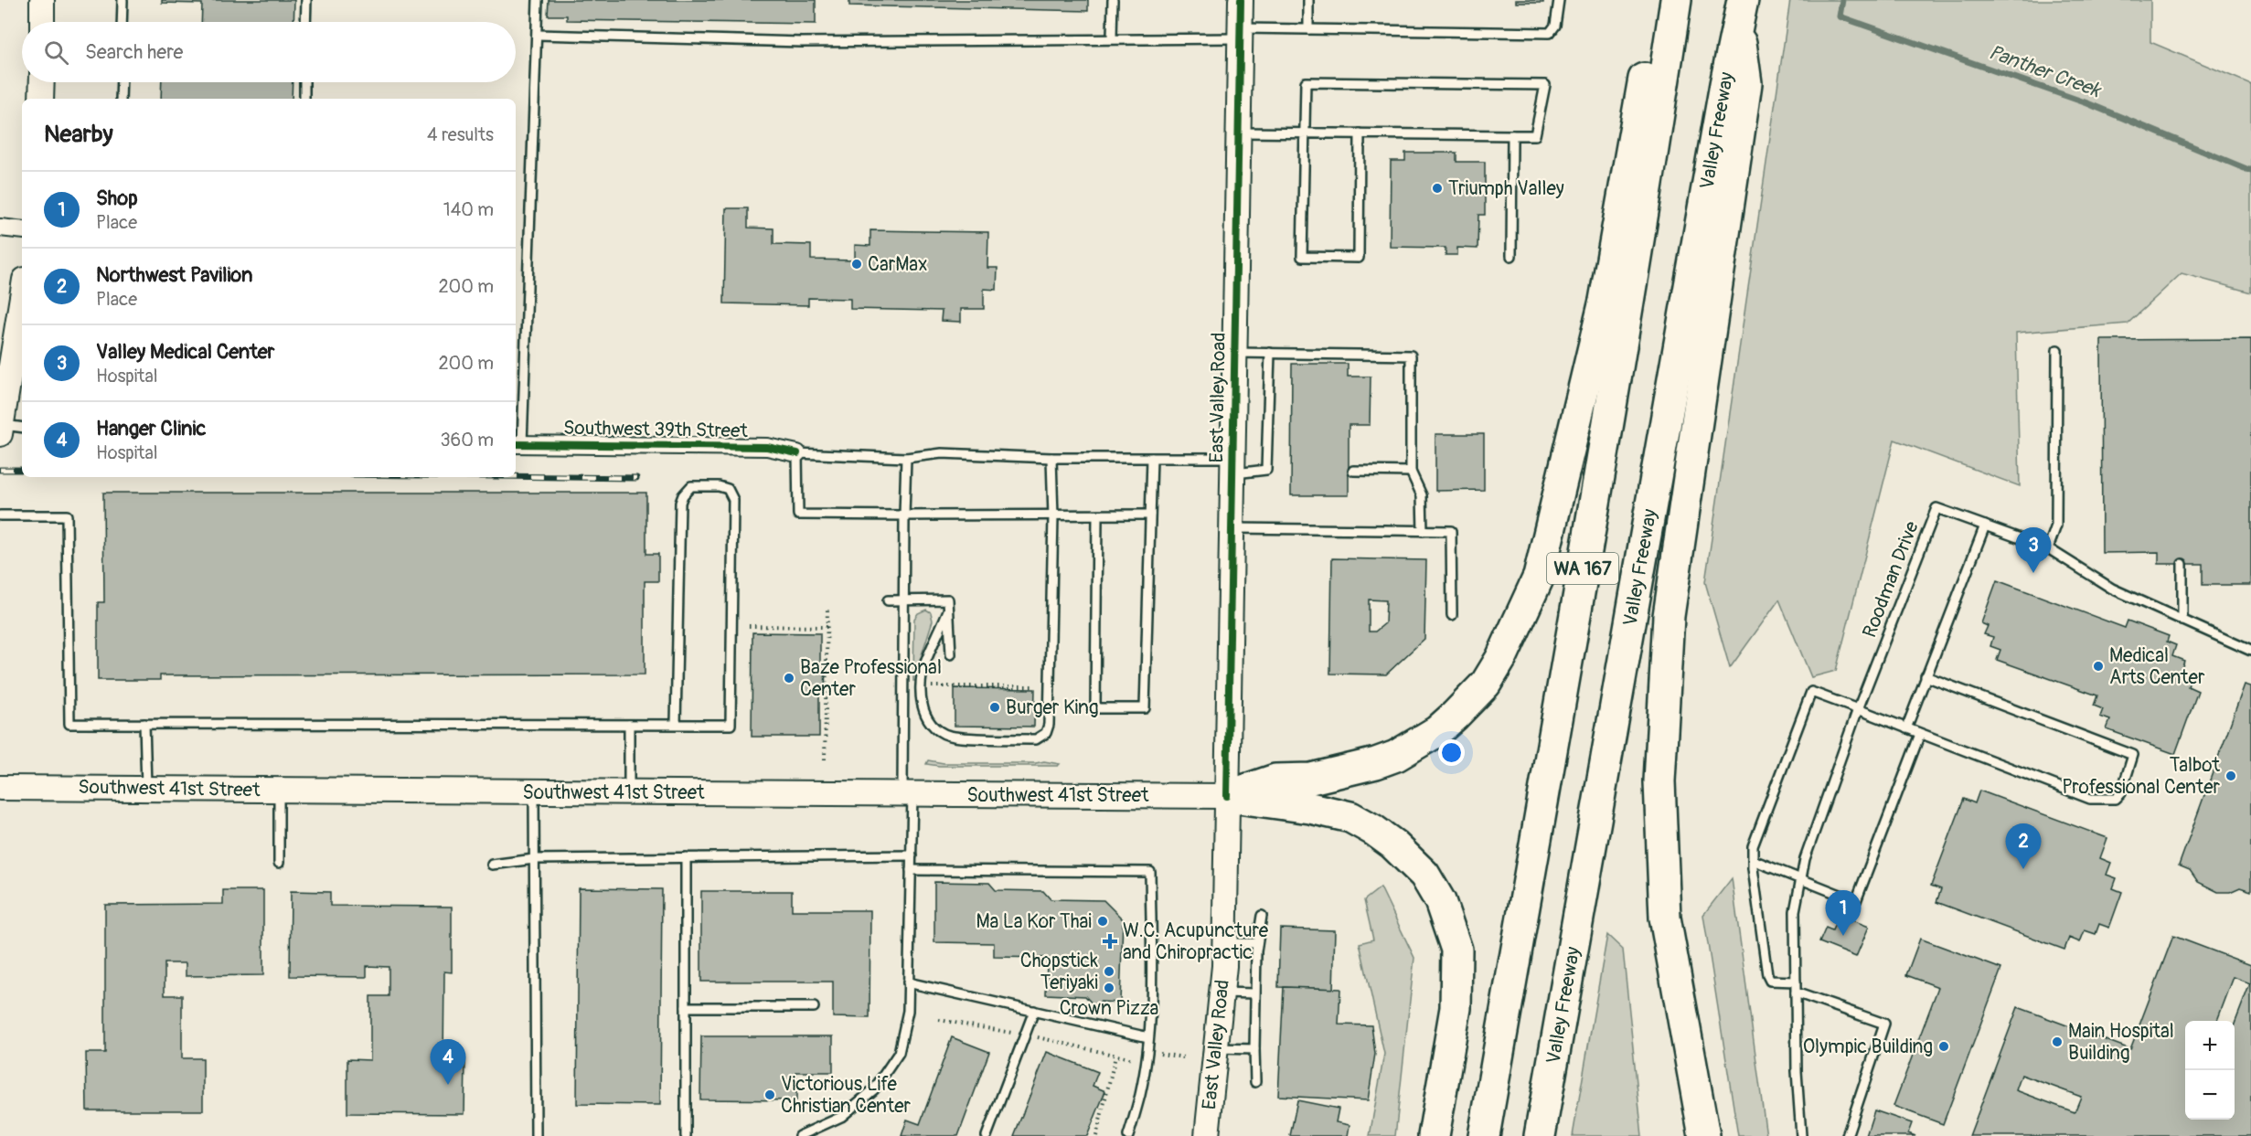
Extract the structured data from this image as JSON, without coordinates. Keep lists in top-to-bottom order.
{
  "streets": {
    "highway": ["Valley Freeway", "WA 167"],
    "main road": ["East Valley Road", "Southwest 41st Street"],
    "street": ["Southwest 39th Street"],
    "lane": ["Roodman Drive"]
  },
  "crossings": [
    ["East Valley Road", "Southwest 41st Street"]
  ],
  "water": ["Panther Creek"],
  "places": {
    "other": [
      "Triumph Valley",
      "CarMax",
      "Medical Arts Center",
      "Baze Professional Center",
      "Burger King",
      "Talbot Professional Center",
      "Ma La Kor Thai",
      "Chopstick Teriyaki",
      "Crown Pizza",
      "Main Hospital Building",
      "Olympic Building",
      "Victorious Life Christian Center"
    ],
    "health": ["W.C. Acupuncture and Chiropractic"]
  },
  "page": {
    "search": "Search here",
    "heading": ["Nearby", "4 results"],
    "list": [
      {
        "mark": "1",
        "name": "Shop",
        "note": "Place",
        "value": "140 m"
      },
      {
        "mark": "2",
        "name": "Northwest Pavilion",
        "note": "Place",
        "value": "200 m"
      },
      {
        "mark": "3",
        "name": "Valley Medical Center",
        "note": "Hospital",
        "value": "200 m"
      },
      {
        "mark": "4",
        "name": "Hanger Clinic",
        "note": "Hospital",
        "value": "360 m"
      }
    ],
    "pins": [
      "3",
      "2",
      "1",
      "4"
    ],
    "map_buttons": ["+", "−"]
  }
}
